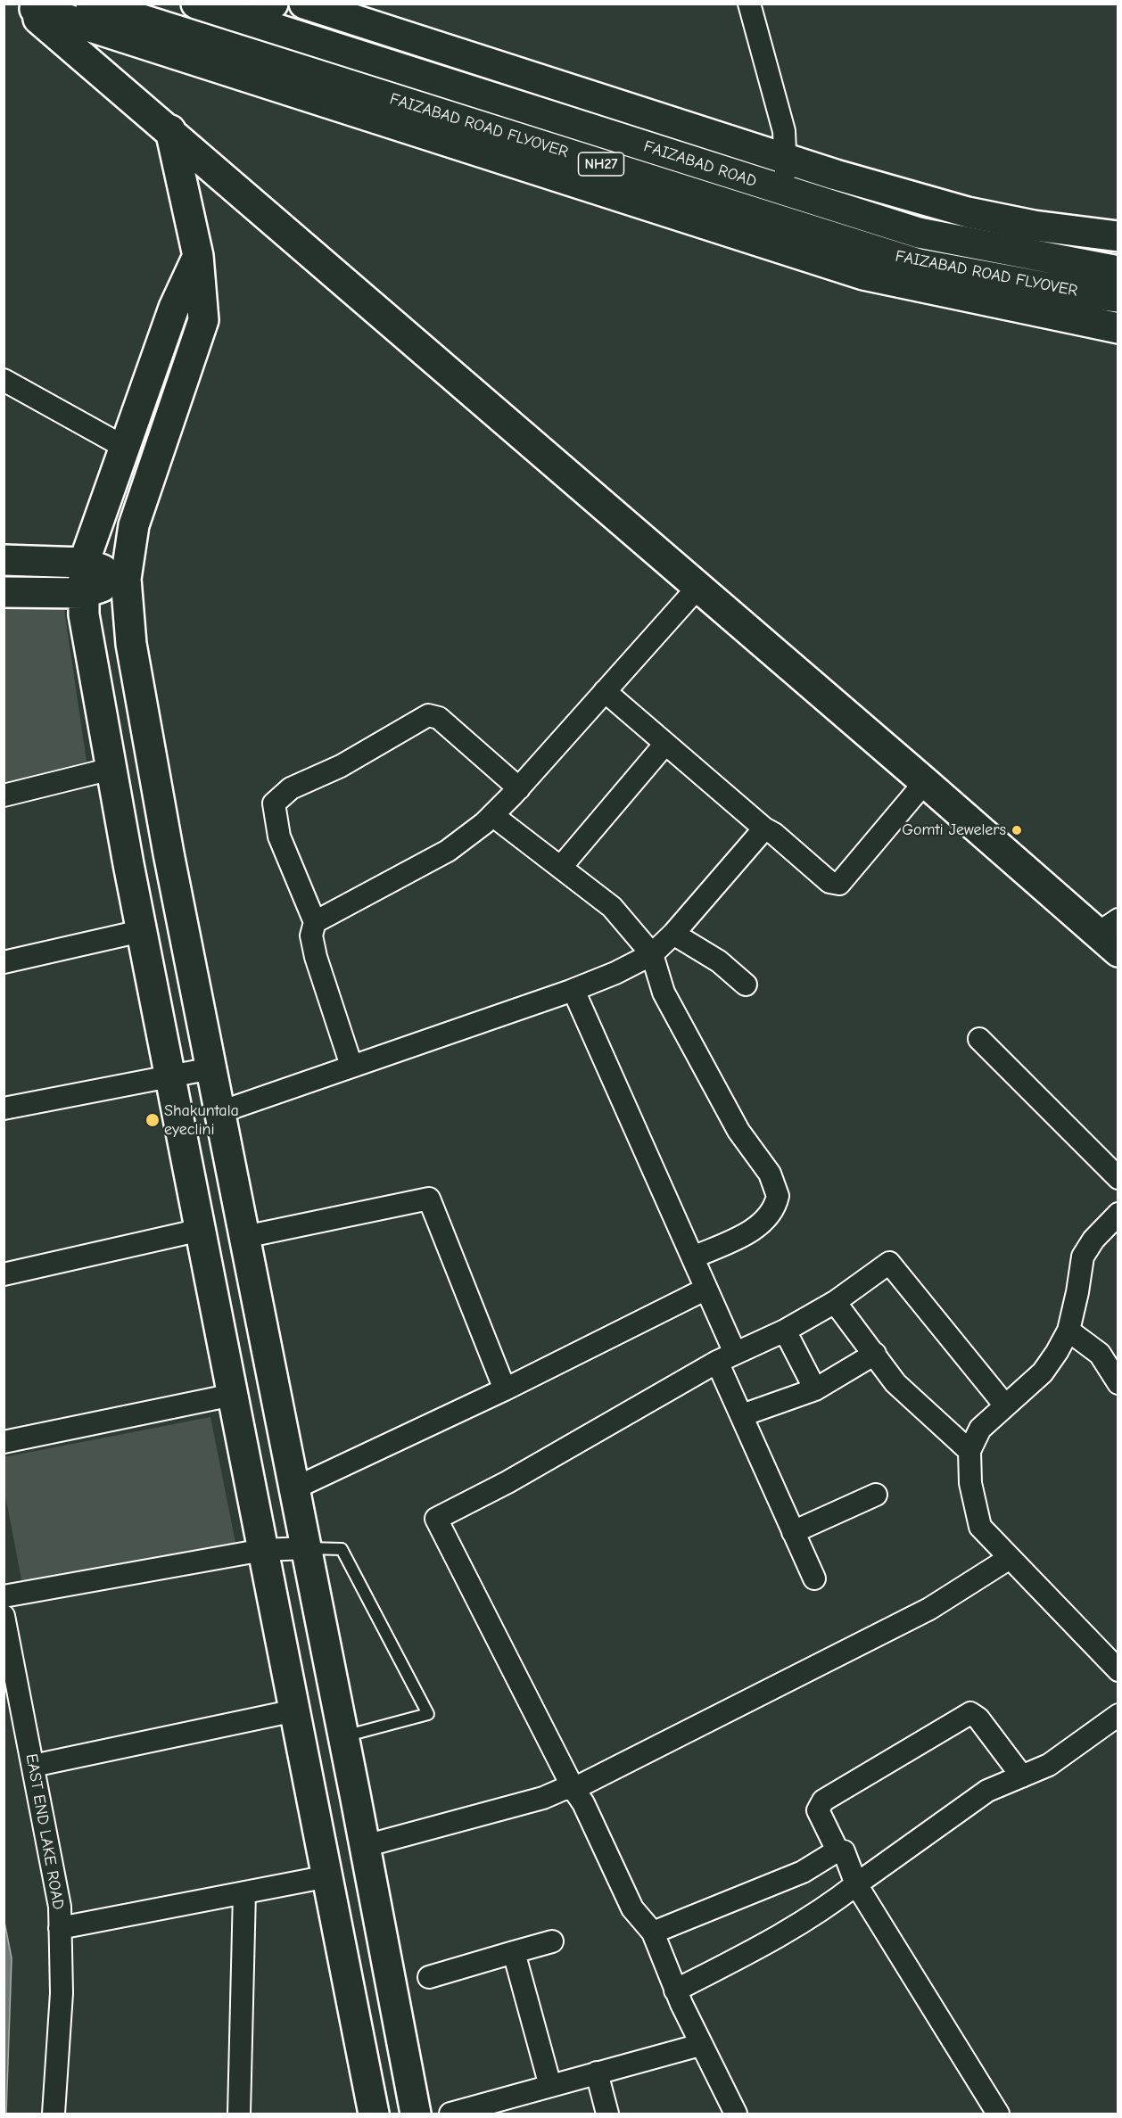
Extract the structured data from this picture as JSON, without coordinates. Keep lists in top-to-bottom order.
{
  "streets": {
    "main road": ["FAIZABAD ROAD FLYOVER", "NH27", "FAIZABAD ROAD"],
    "street": ["EAST END LAKE ROAD"]
  },
  "places": ["Gomti Jewelers", "Shakuntala eyeclini"]
}
